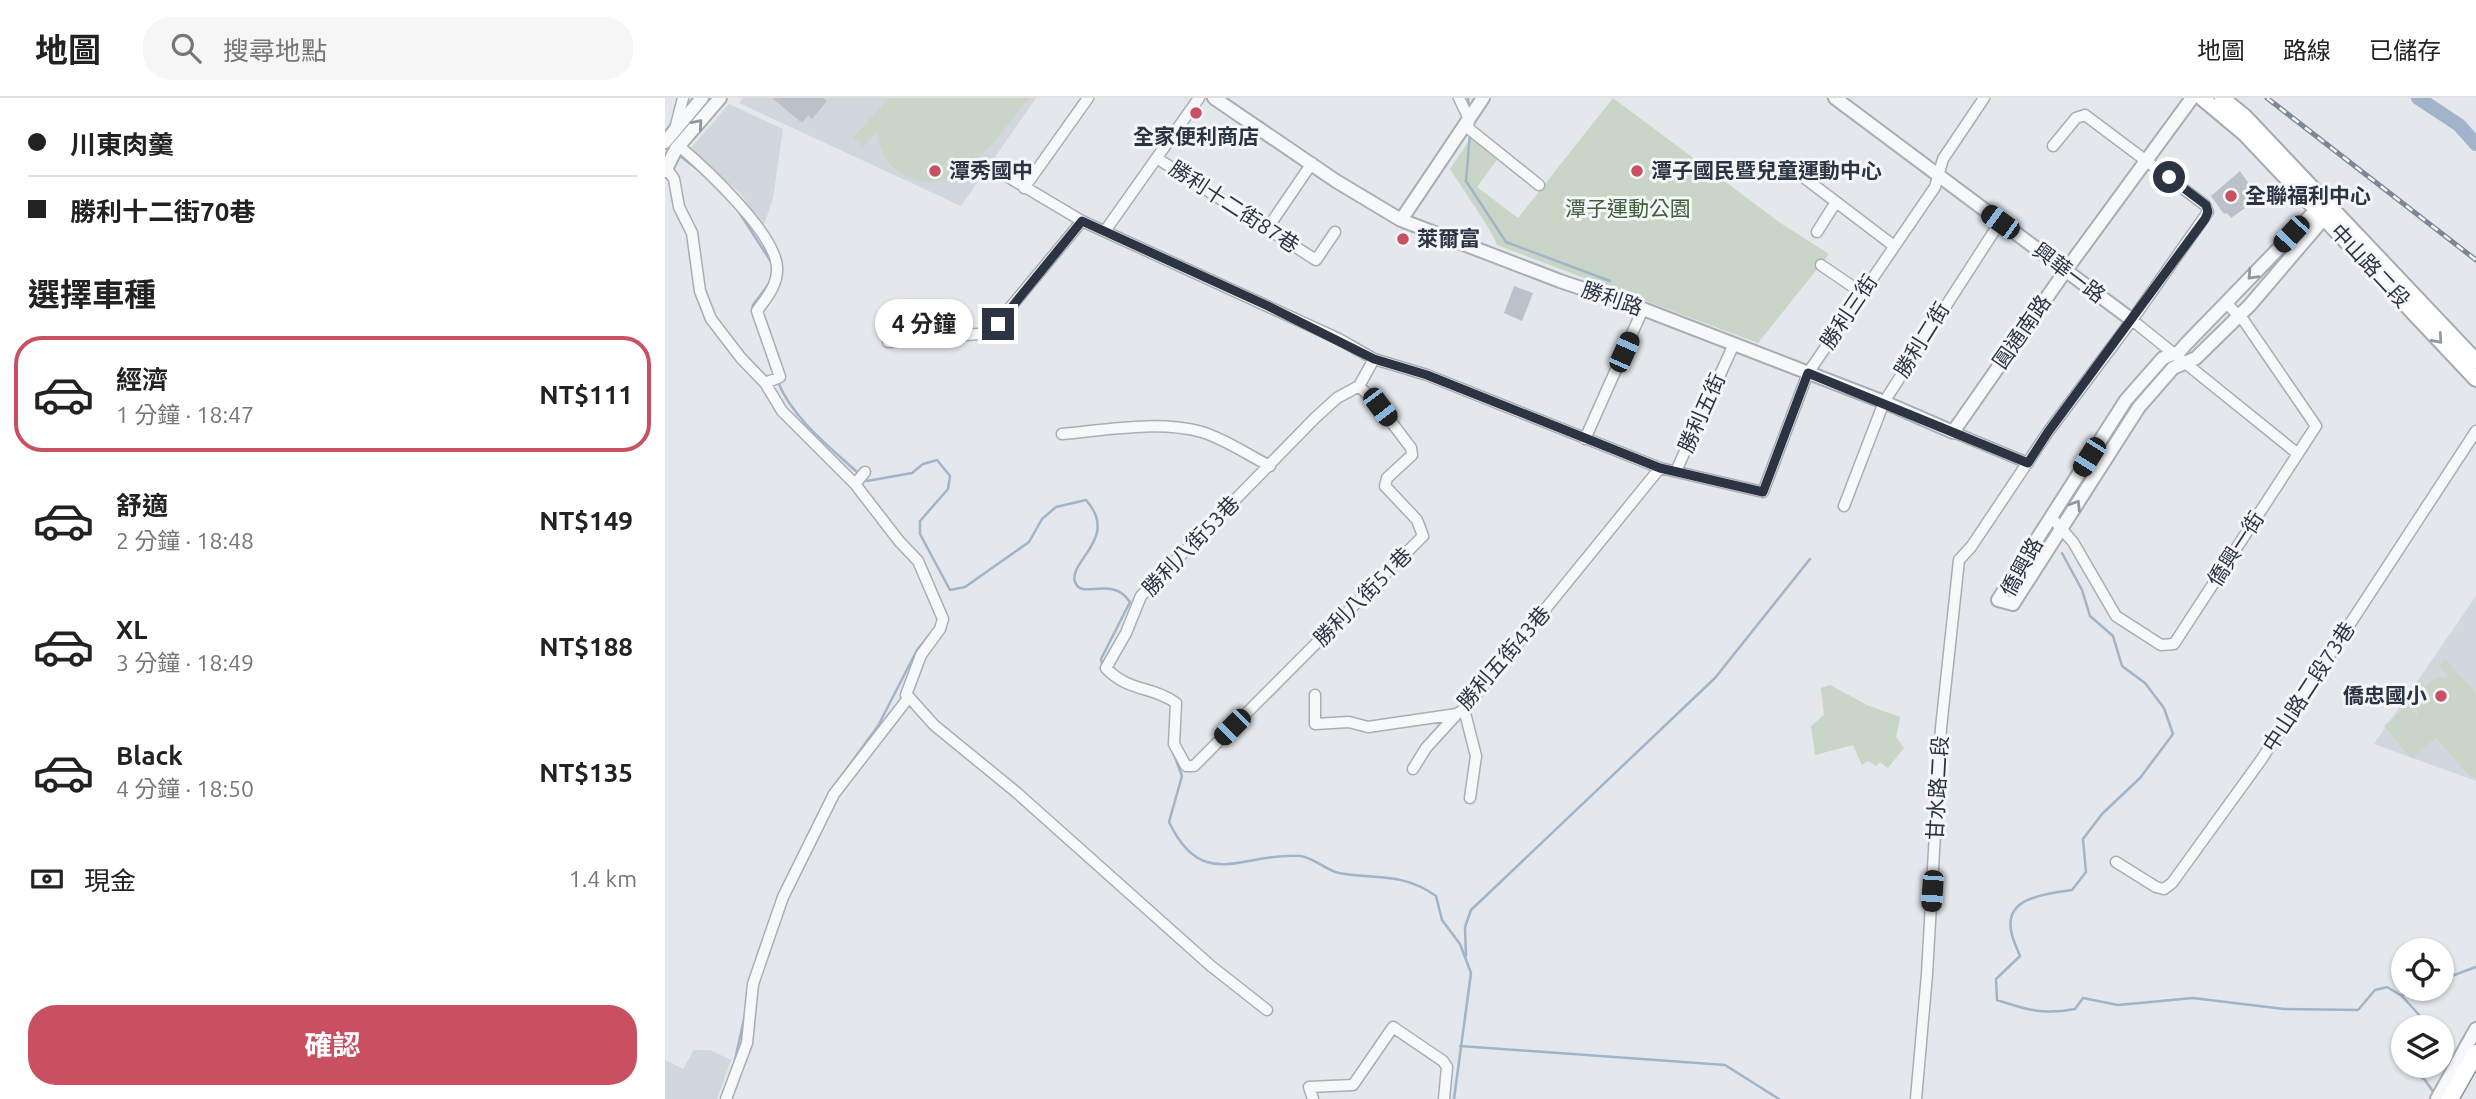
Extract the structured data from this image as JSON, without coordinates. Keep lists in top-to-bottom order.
{
  "streets": {
    "main road": ["中山路二段"],
    "street": [
      "勝利十二街87巷",
      "興華一路",
      "勝利路",
      "勝利三街",
      "圓通南路",
      "勝利二街",
      "勝利五街",
      "勝利八街53巷",
      "僑興一街",
      "僑興路",
      "勝利八街51巷",
      "勝利五街43巷",
      "中山路二段73巷",
      "甘水路二段"
    ]
  },
  "crossings": [
    ["中山路二段", "僑興路"],
    ["興華一路", "勝利三街"],
    ["興華一路", "圓通南路"],
    ["興華一路", "勝利二街"],
    ["興華一路", "僑興一街"],
    ["興華一路", "僑興路"],
    ["勝利路", "勝利三街"],
    ["勝利路", "圓通南路"],
    ["勝利路", "勝利二街"],
    ["勝利路", "勝利五街"],
    ["勝利路", "甘水路二段"],
    ["勝利三街", "勝利五街"],
    ["勝利五街", "勝利八街53巷"],
    ["勝利五街", "勝利五街43巷"],
    ["勝利八街53巷", "勝利八街51巷"],
    ["僑興一街", "僑興路"]
  ],
  "parks": ["潭子運動公園"],
  "places": [
    "全家便利商店",
    "潭秀國中",
    "潭子國民暨兒童運動中心",
    "全聯福利中心",
    "萊爾富",
    "僑忠國小"
  ],
  "page": {
    "header": "地圖",
    "search": "搜尋地點",
    "nav": ["地圖", "路線", "已儲存"],
    "banner": ["川東肉羹", "勝利十二街70巷"],
    "heading": "選擇車種",
    "bubble": "4 分鐘",
    "list": [
      {
        "name": "經濟",
        "note": "1 分鐘 · 18:47",
        "value": "NT$111"
      },
      {
        "name": "舒適",
        "note": "2 分鐘 · 18:48",
        "value": "NT$149"
      },
      {
        "name": "XL",
        "note": "3 分鐘 · 18:49",
        "value": "NT$188"
      },
      {
        "name": "Black",
        "note": "4 分鐘 · 18:50",
        "value": "NT$135"
      }
    ],
    "pay": ["現金", "1.4 km"],
    "buttons": "確認"
  }
}
